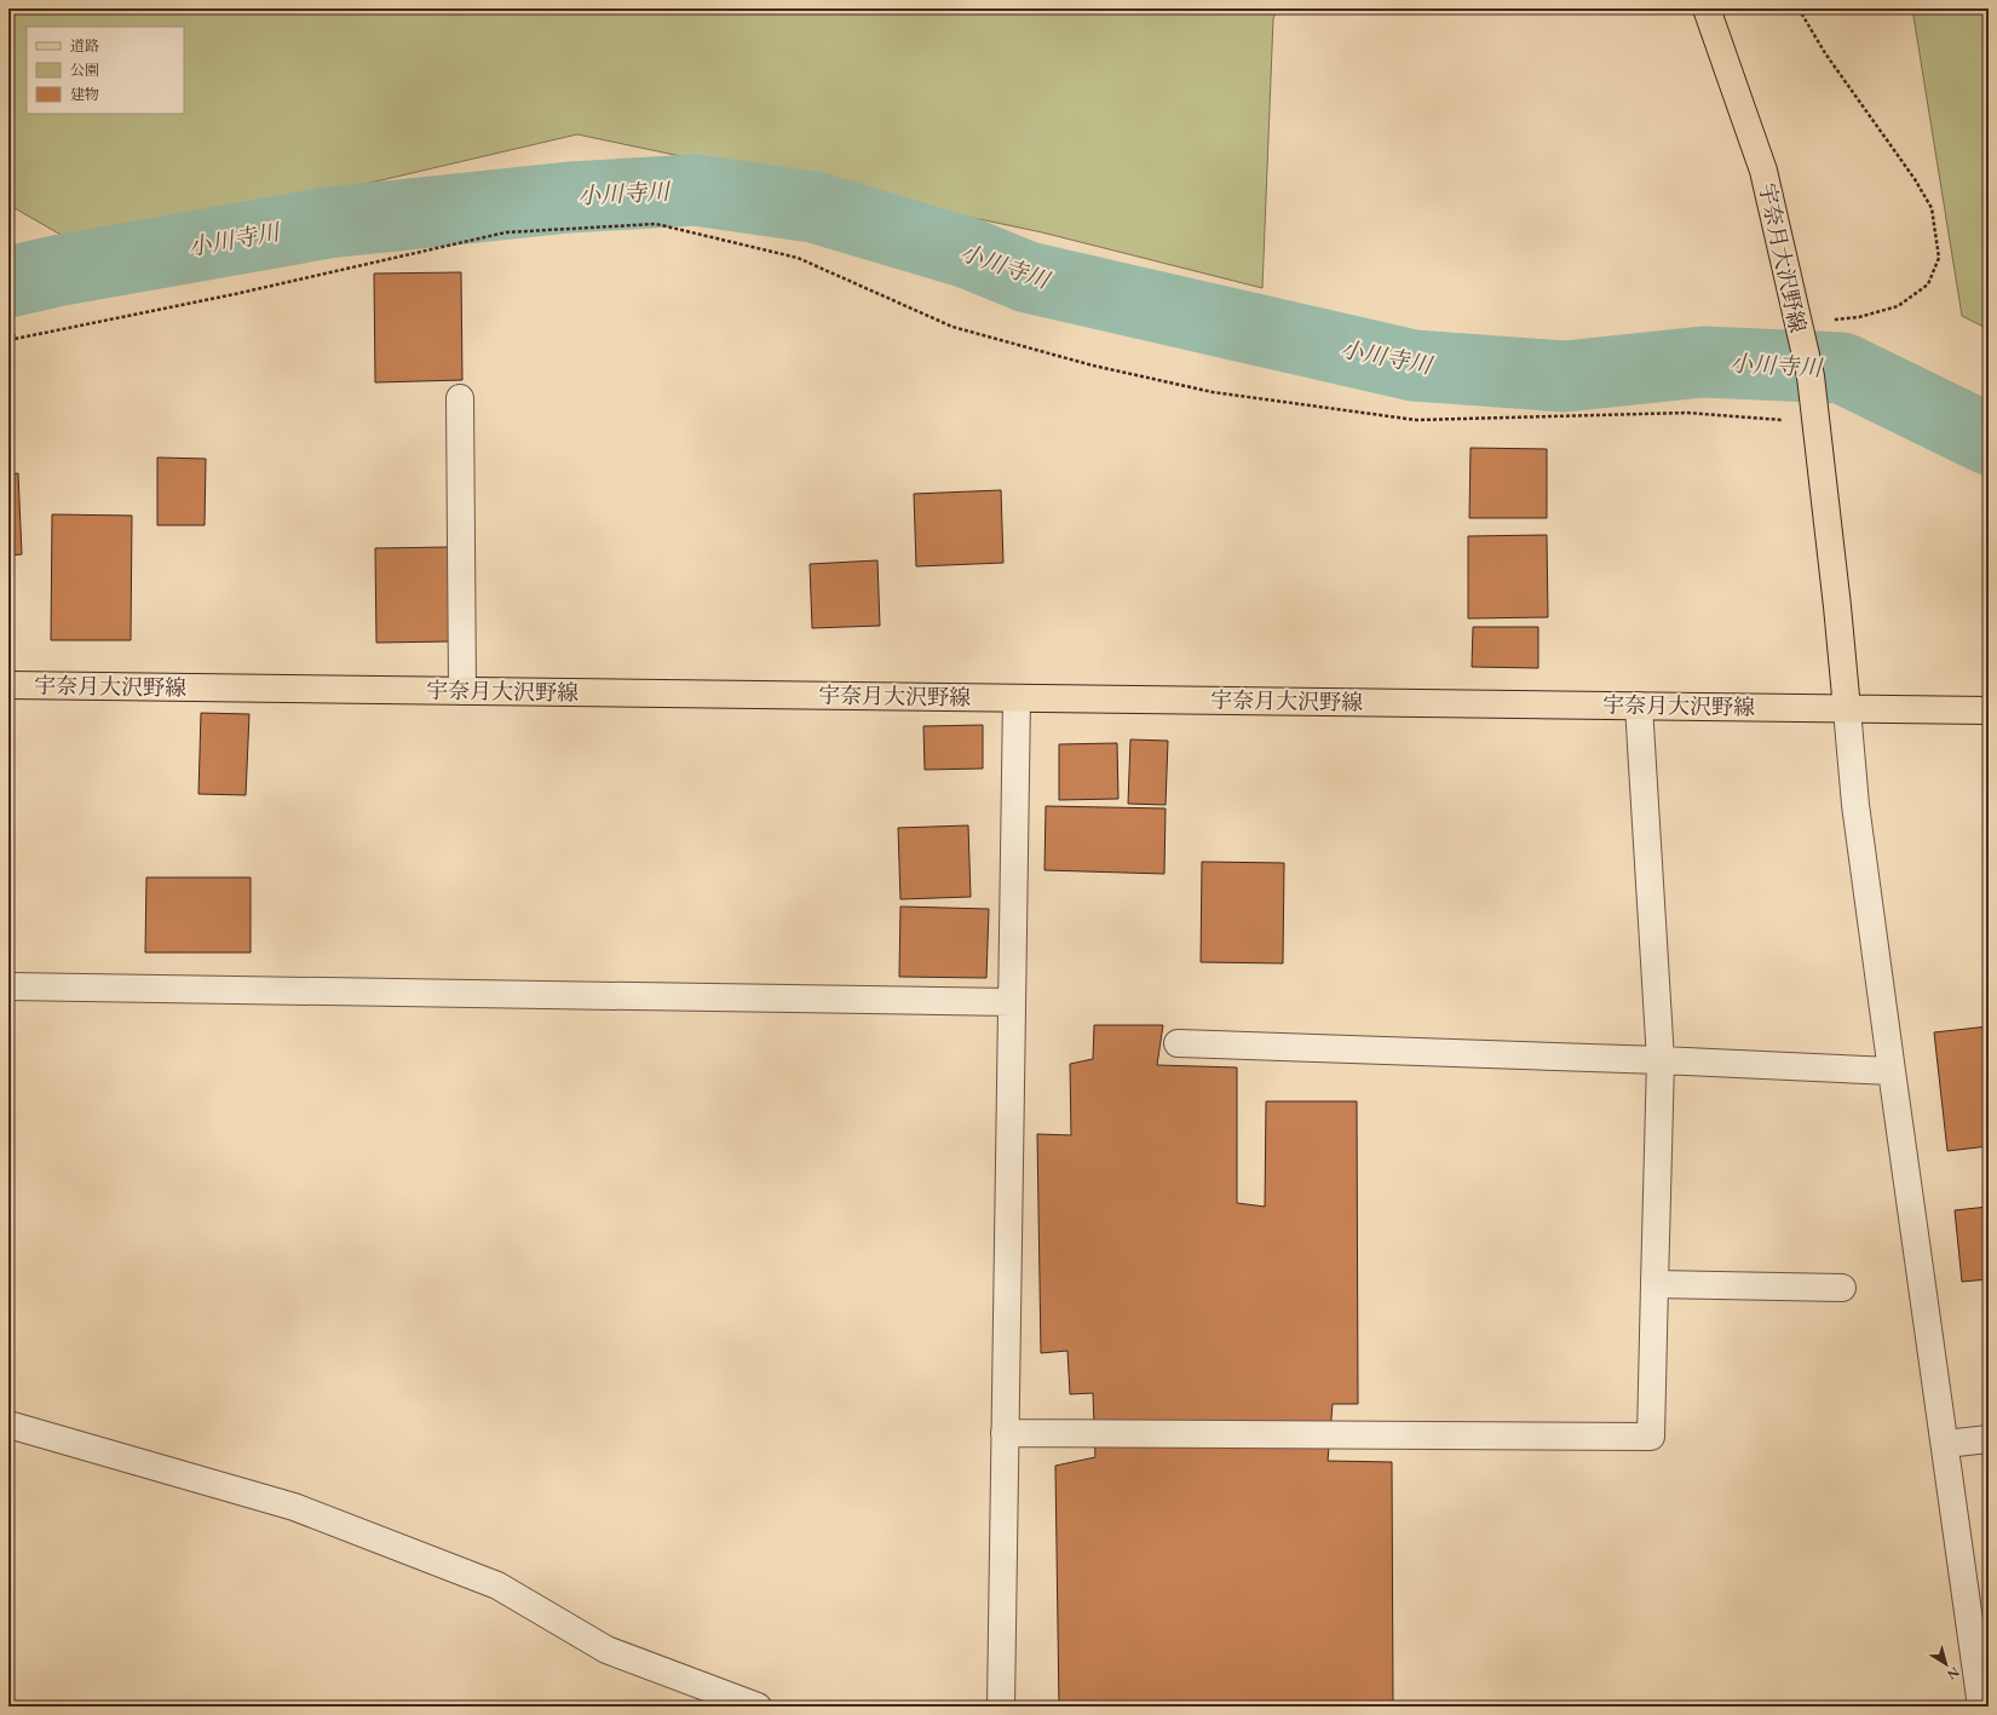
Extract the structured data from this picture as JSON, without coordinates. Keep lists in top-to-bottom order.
{
  "streets": {
    "main road": ["宇奈月大沢野線"]
  },
  "water": ["小川寺川"],
  "legend": ["道路", "公園", "建物"],
  "north": "bottom right"
}
